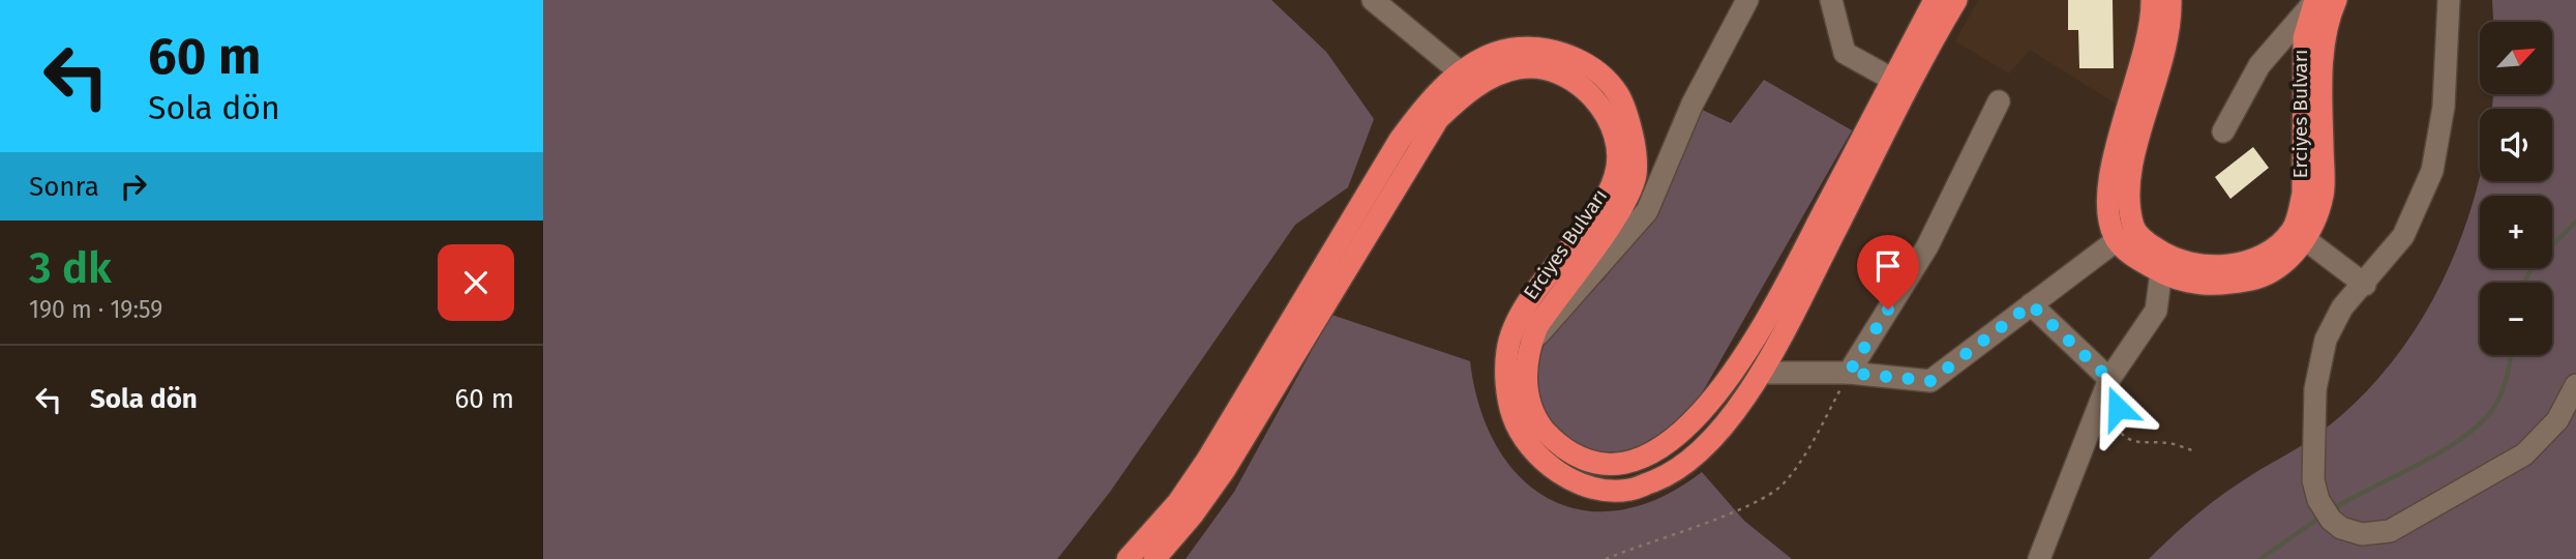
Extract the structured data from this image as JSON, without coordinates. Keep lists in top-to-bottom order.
{
  "streets": {
    "highway": ["Erciyes Bulvarı"]
  },
  "north": "top right",
  "page": {
    "turn": ["60 m", "Sola dön"],
    "map_buttons": ["+", "−"],
    "then": "Sonra",
    "heading": ["3 dk", "190 m · 19:59"],
    "list": [
      {
        "name": "Sola dön",
        "value": "60 m"
      }
    ]
  }
}
